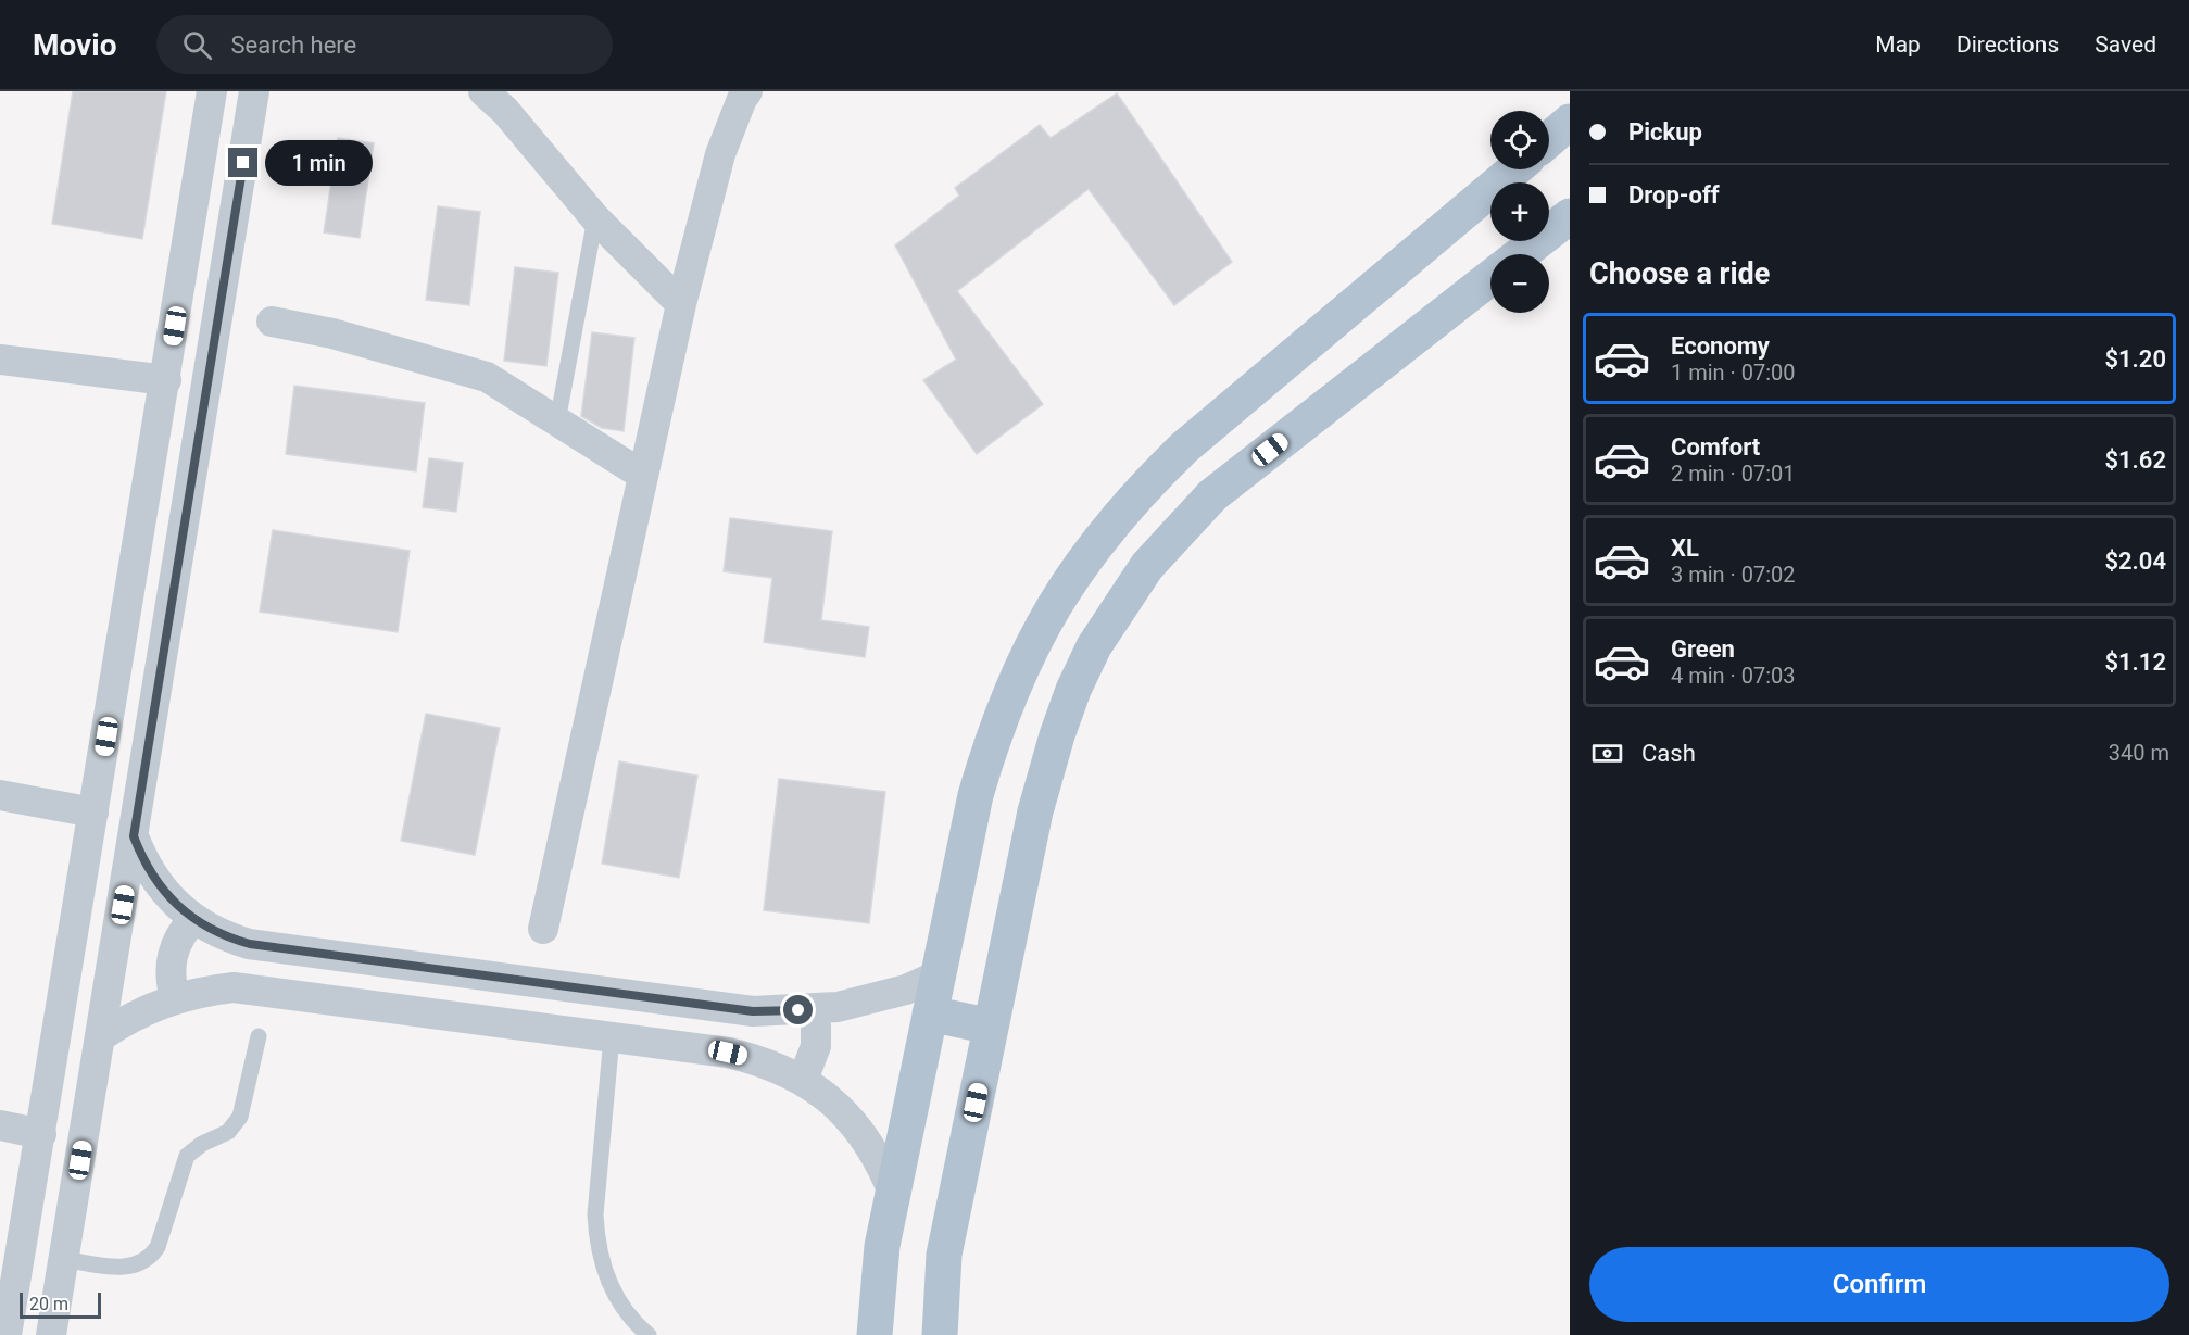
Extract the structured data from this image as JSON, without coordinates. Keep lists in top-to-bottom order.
{
  "scale_bar": "20 m",
  "page": {
    "header": "Movio",
    "search": "Search here",
    "nav": ["Map", "Directions", "Saved"],
    "banner": ["Pickup", "Drop-off"],
    "map_buttons": ["+", "−"],
    "bubble": "1 min",
    "heading": "Choose a ride",
    "list": [
      {
        "name": "Economy",
        "note": "1 min · 07:00",
        "value": "$1.20"
      },
      {
        "name": "Comfort",
        "note": "2 min · 07:01",
        "value": "$1.62"
      },
      {
        "name": "XL",
        "note": "3 min · 07:02",
        "value": "$2.04"
      },
      {
        "name": "Green",
        "note": "4 min · 07:03",
        "value": "$1.12"
      }
    ],
    "pay": ["Cash", "340 m"],
    "buttons": "Confirm",
    "scale": "20 m"
  }
}
